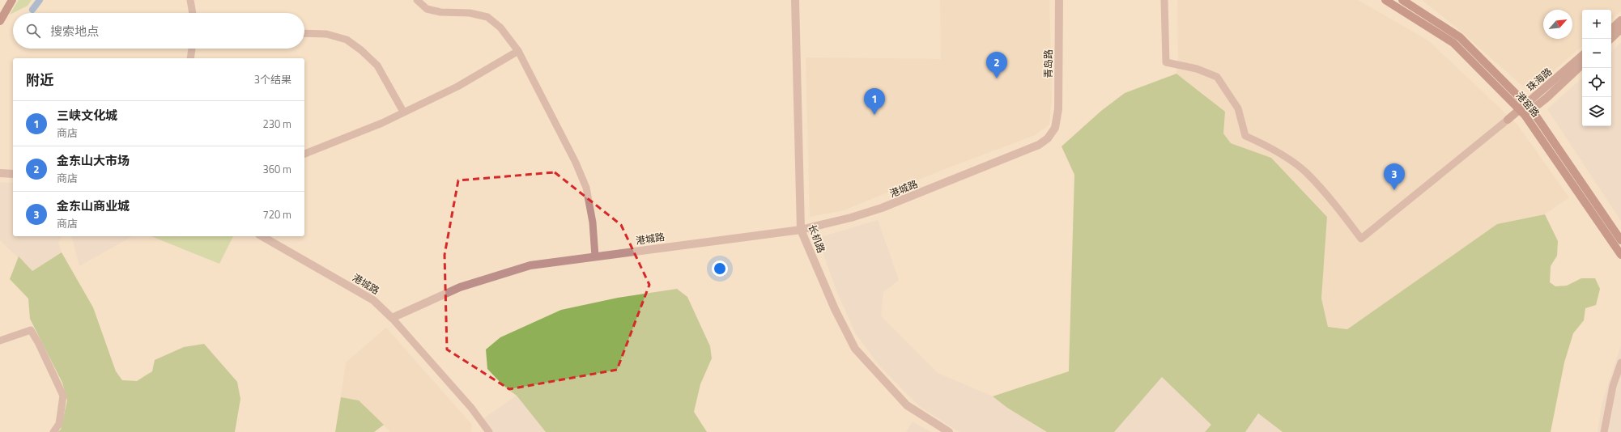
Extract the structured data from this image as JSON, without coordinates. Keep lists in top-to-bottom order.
{
  "streets": {
    "main road": ["珠海路", "港窑路"],
    "street": ["青岛路", "港城路", "长机路"]
  },
  "crossings": [
    ["青岛路", "港城路"],
    ["珠海路", "港窑路"],
    ["港城路", "长机路"]
  ],
  "north": "top right",
  "page": {
    "map_buttons": ["+", "−"],
    "search": "搜索地点",
    "pins": ["2", "1", "3"],
    "heading": ["附近", "3个结果"],
    "list": [
      {
        "mark": "1",
        "name": "三峡文化城",
        "note": "商店",
        "value": "230 m"
      },
      {
        "mark": "2",
        "name": "金东山大市场",
        "note": "商店",
        "value": "360 m"
      },
      {
        "mark": "3",
        "name": "金东山商业城",
        "note": "商店",
        "value": "720 m"
      }
    ]
  }
}
